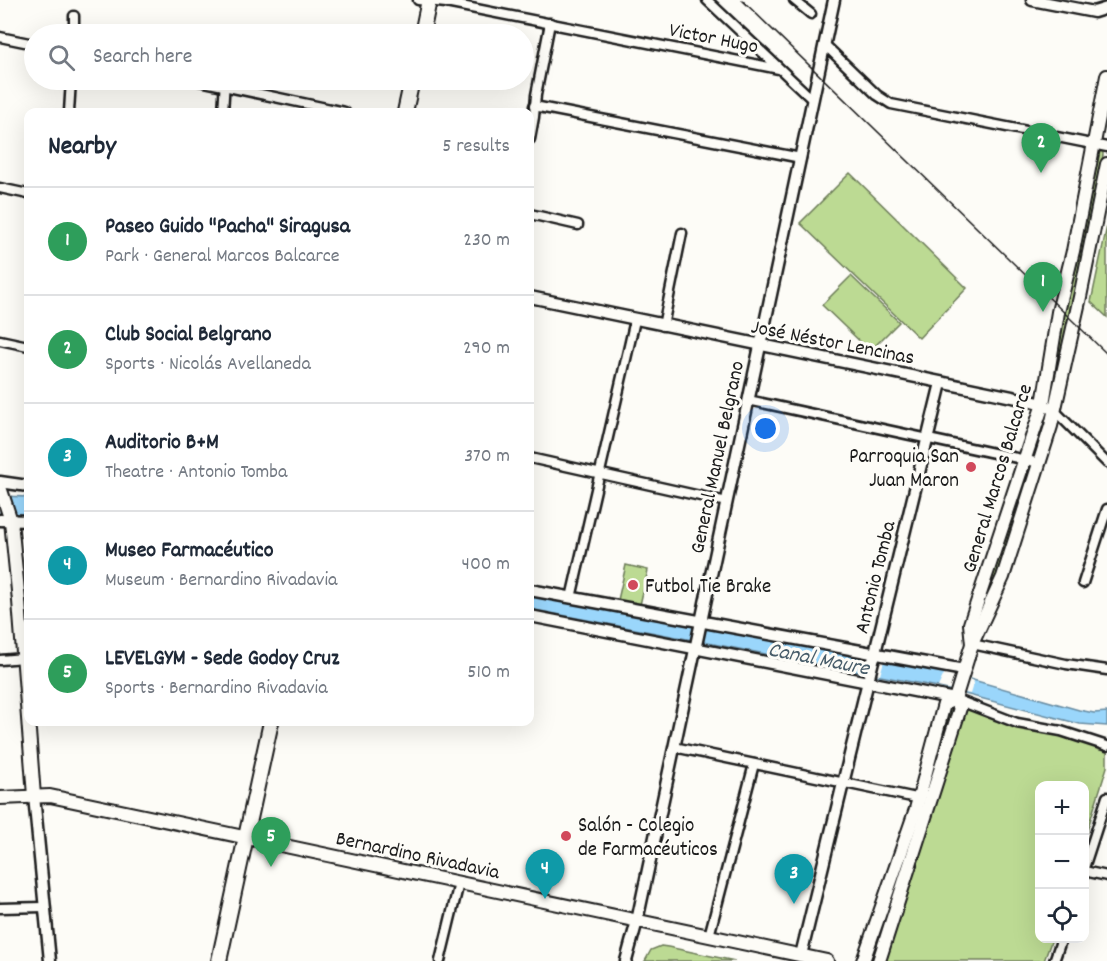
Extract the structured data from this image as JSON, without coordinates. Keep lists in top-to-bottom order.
{
  "streets": {
    "main road": ["General Marcos Balcarce", "Bernardino Rivadavia"],
    "street": [
      "Victor Hugo",
      "José Néstor Lencinas",
      "General Manuel Belgrano",
      "Antonio Tomba"
    ]
  },
  "crossings": [
    ["José Néstor Lencinas", "General Manuel Belgrano"],
    ["José Néstor Lencinas", "General Marcos Balcarce"],
    ["José Néstor Lencinas", "Antonio Tomba"],
    ["General Manuel Belgrano", "Bernardino Rivadavia"],
    ["Antonio Tomba", "Bernardino Rivadavia"]
  ],
  "water": ["Canal Maure"],
  "places": ["Parroquia San Juan Maron", "Futbol Tie Brake", "Salón - Colegio de Farmacéuticos"],
  "page": {
    "search": "Search here",
    "heading": ["Nearby", "5 results"],
    "pins": [
      "2",
      "1",
      "5",
      "4",
      "3"
    ],
    "list": [
      {
        "mark": "1",
        "name": "Paseo Guido \"Pacha\" Siragusa",
        "note": "Park · General Marcos Balcarce",
        "value": "230 m"
      },
      {
        "mark": "2",
        "name": "Club Social Belgrano",
        "note": "Sports · Nicolás Avellaneda",
        "value": "290 m"
      },
      {
        "mark": "3",
        "name": "Auditorio B+M",
        "note": "Theatre · Antonio Tomba",
        "value": "370 m"
      },
      {
        "mark": "4",
        "name": "Museo Farmacéutico",
        "note": "Museum · Bernardino Rivadavia",
        "value": "400 m"
      },
      {
        "mark": "5",
        "name": "LEVELGYM - Sede Godoy Cruz",
        "note": "Sports · Bernardino Rivadavia",
        "value": "510 m"
      }
    ],
    "map_buttons": ["+", "−"]
  }
}
